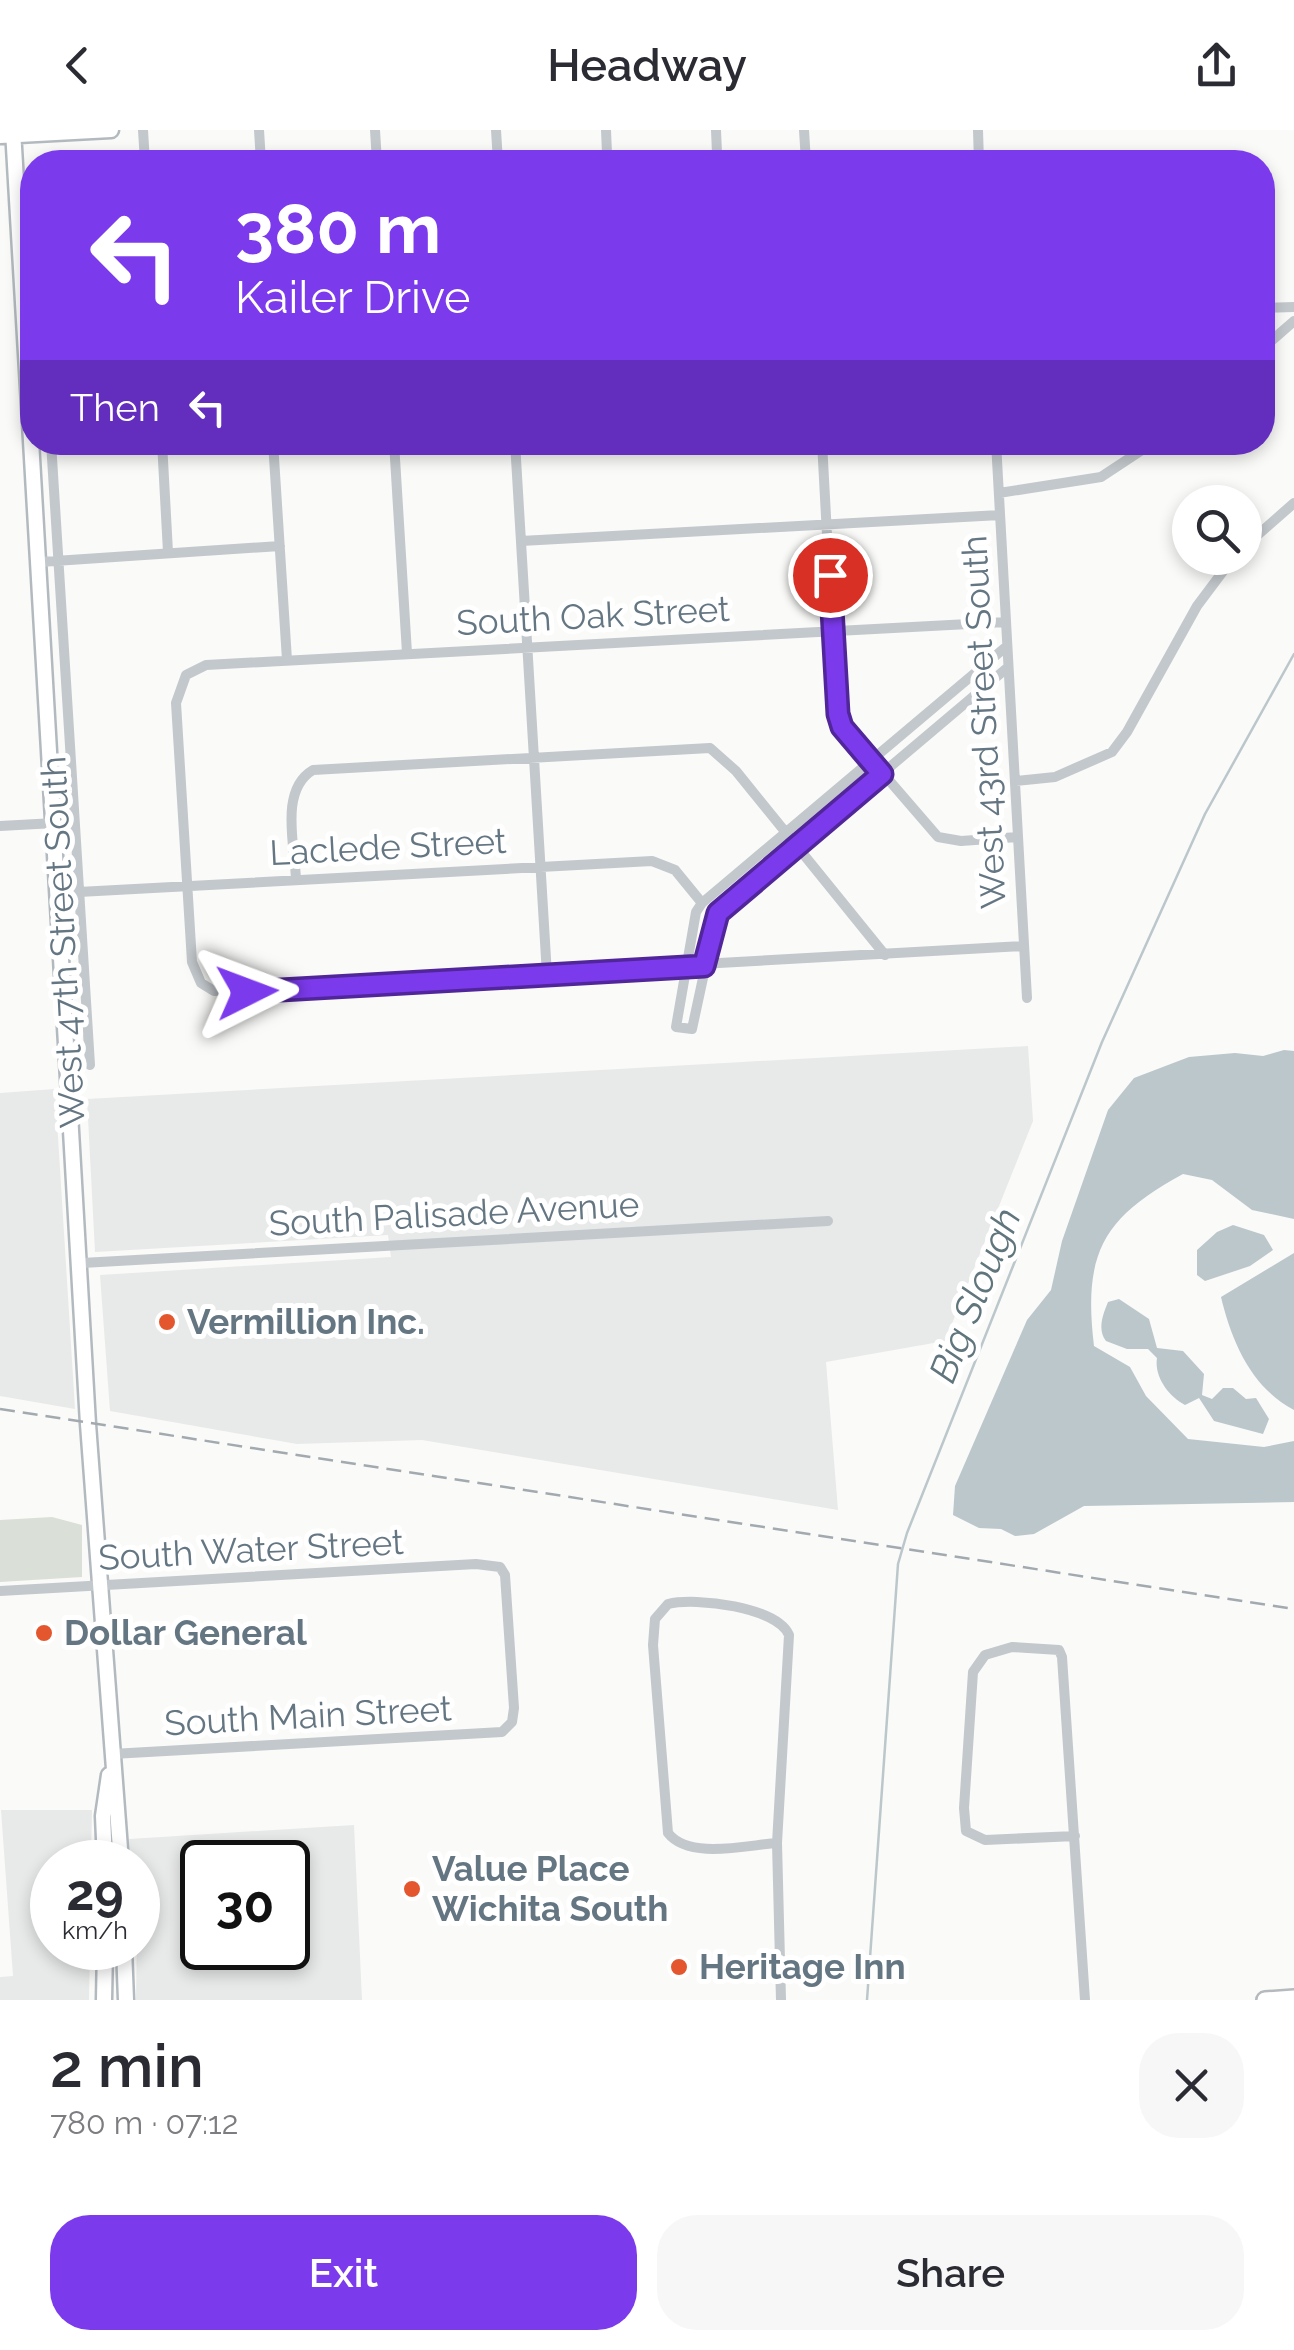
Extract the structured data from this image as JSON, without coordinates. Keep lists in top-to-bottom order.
{
  "streets": {
    "street": [
      "South Oak Street",
      "West 43rd Street South",
      "Laclede Street",
      "West 47th Street South",
      "South Palisade Avenue",
      "South Water Street",
      "South Main Street"
    ]
  },
  "crossings": [
    ["South Oak Street", "West 43rd Street South"],
    ["South Oak Street", "Laclede Street"],
    ["Laclede Street", "West 47th Street South"],
    ["West 47th Street South", "South Palisade Avenue"],
    ["West 47th Street South", "South Water Street"],
    ["West 47th Street South", "South Main Street"],
    ["South Water Street", "South Main Street"]
  ],
  "water": ["Big Slough"],
  "places": [
    "Vermillion Inc.",
    "Dollar General",
    "Value Place Wichita South",
    "Heritage Inn"
  ],
  "page": {
    "header": "Headway",
    "turn": ["380 m", "Kailer Drive"],
    "then": "Then",
    "speed": "29 km/h",
    "limit": "30",
    "heading": ["2 min", "780 m · 07:12"],
    "buttons": ["Exit", "Share"]
  }
}
